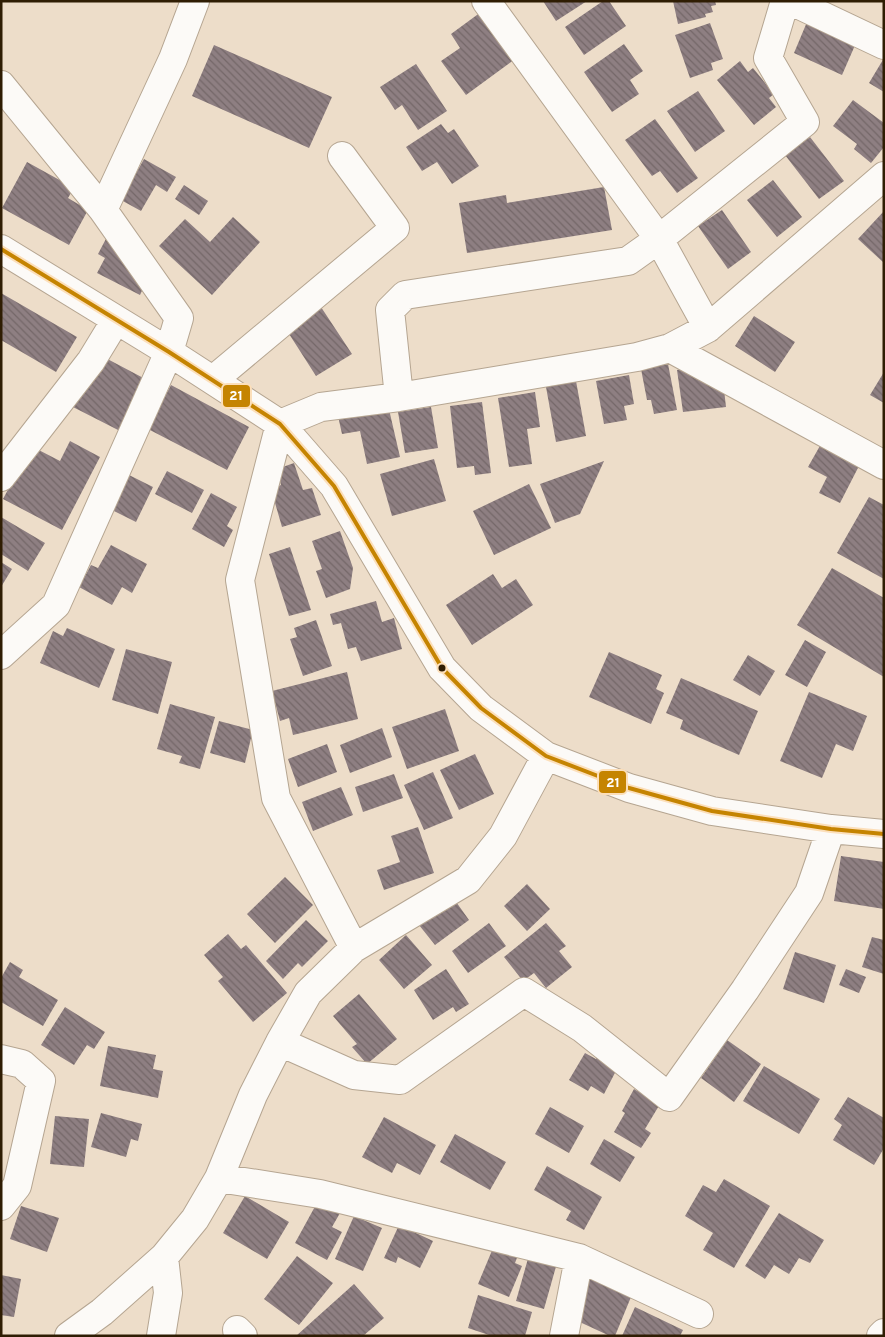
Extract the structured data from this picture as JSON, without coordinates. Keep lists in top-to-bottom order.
{
  "lines": ["transit line 21"]
}
